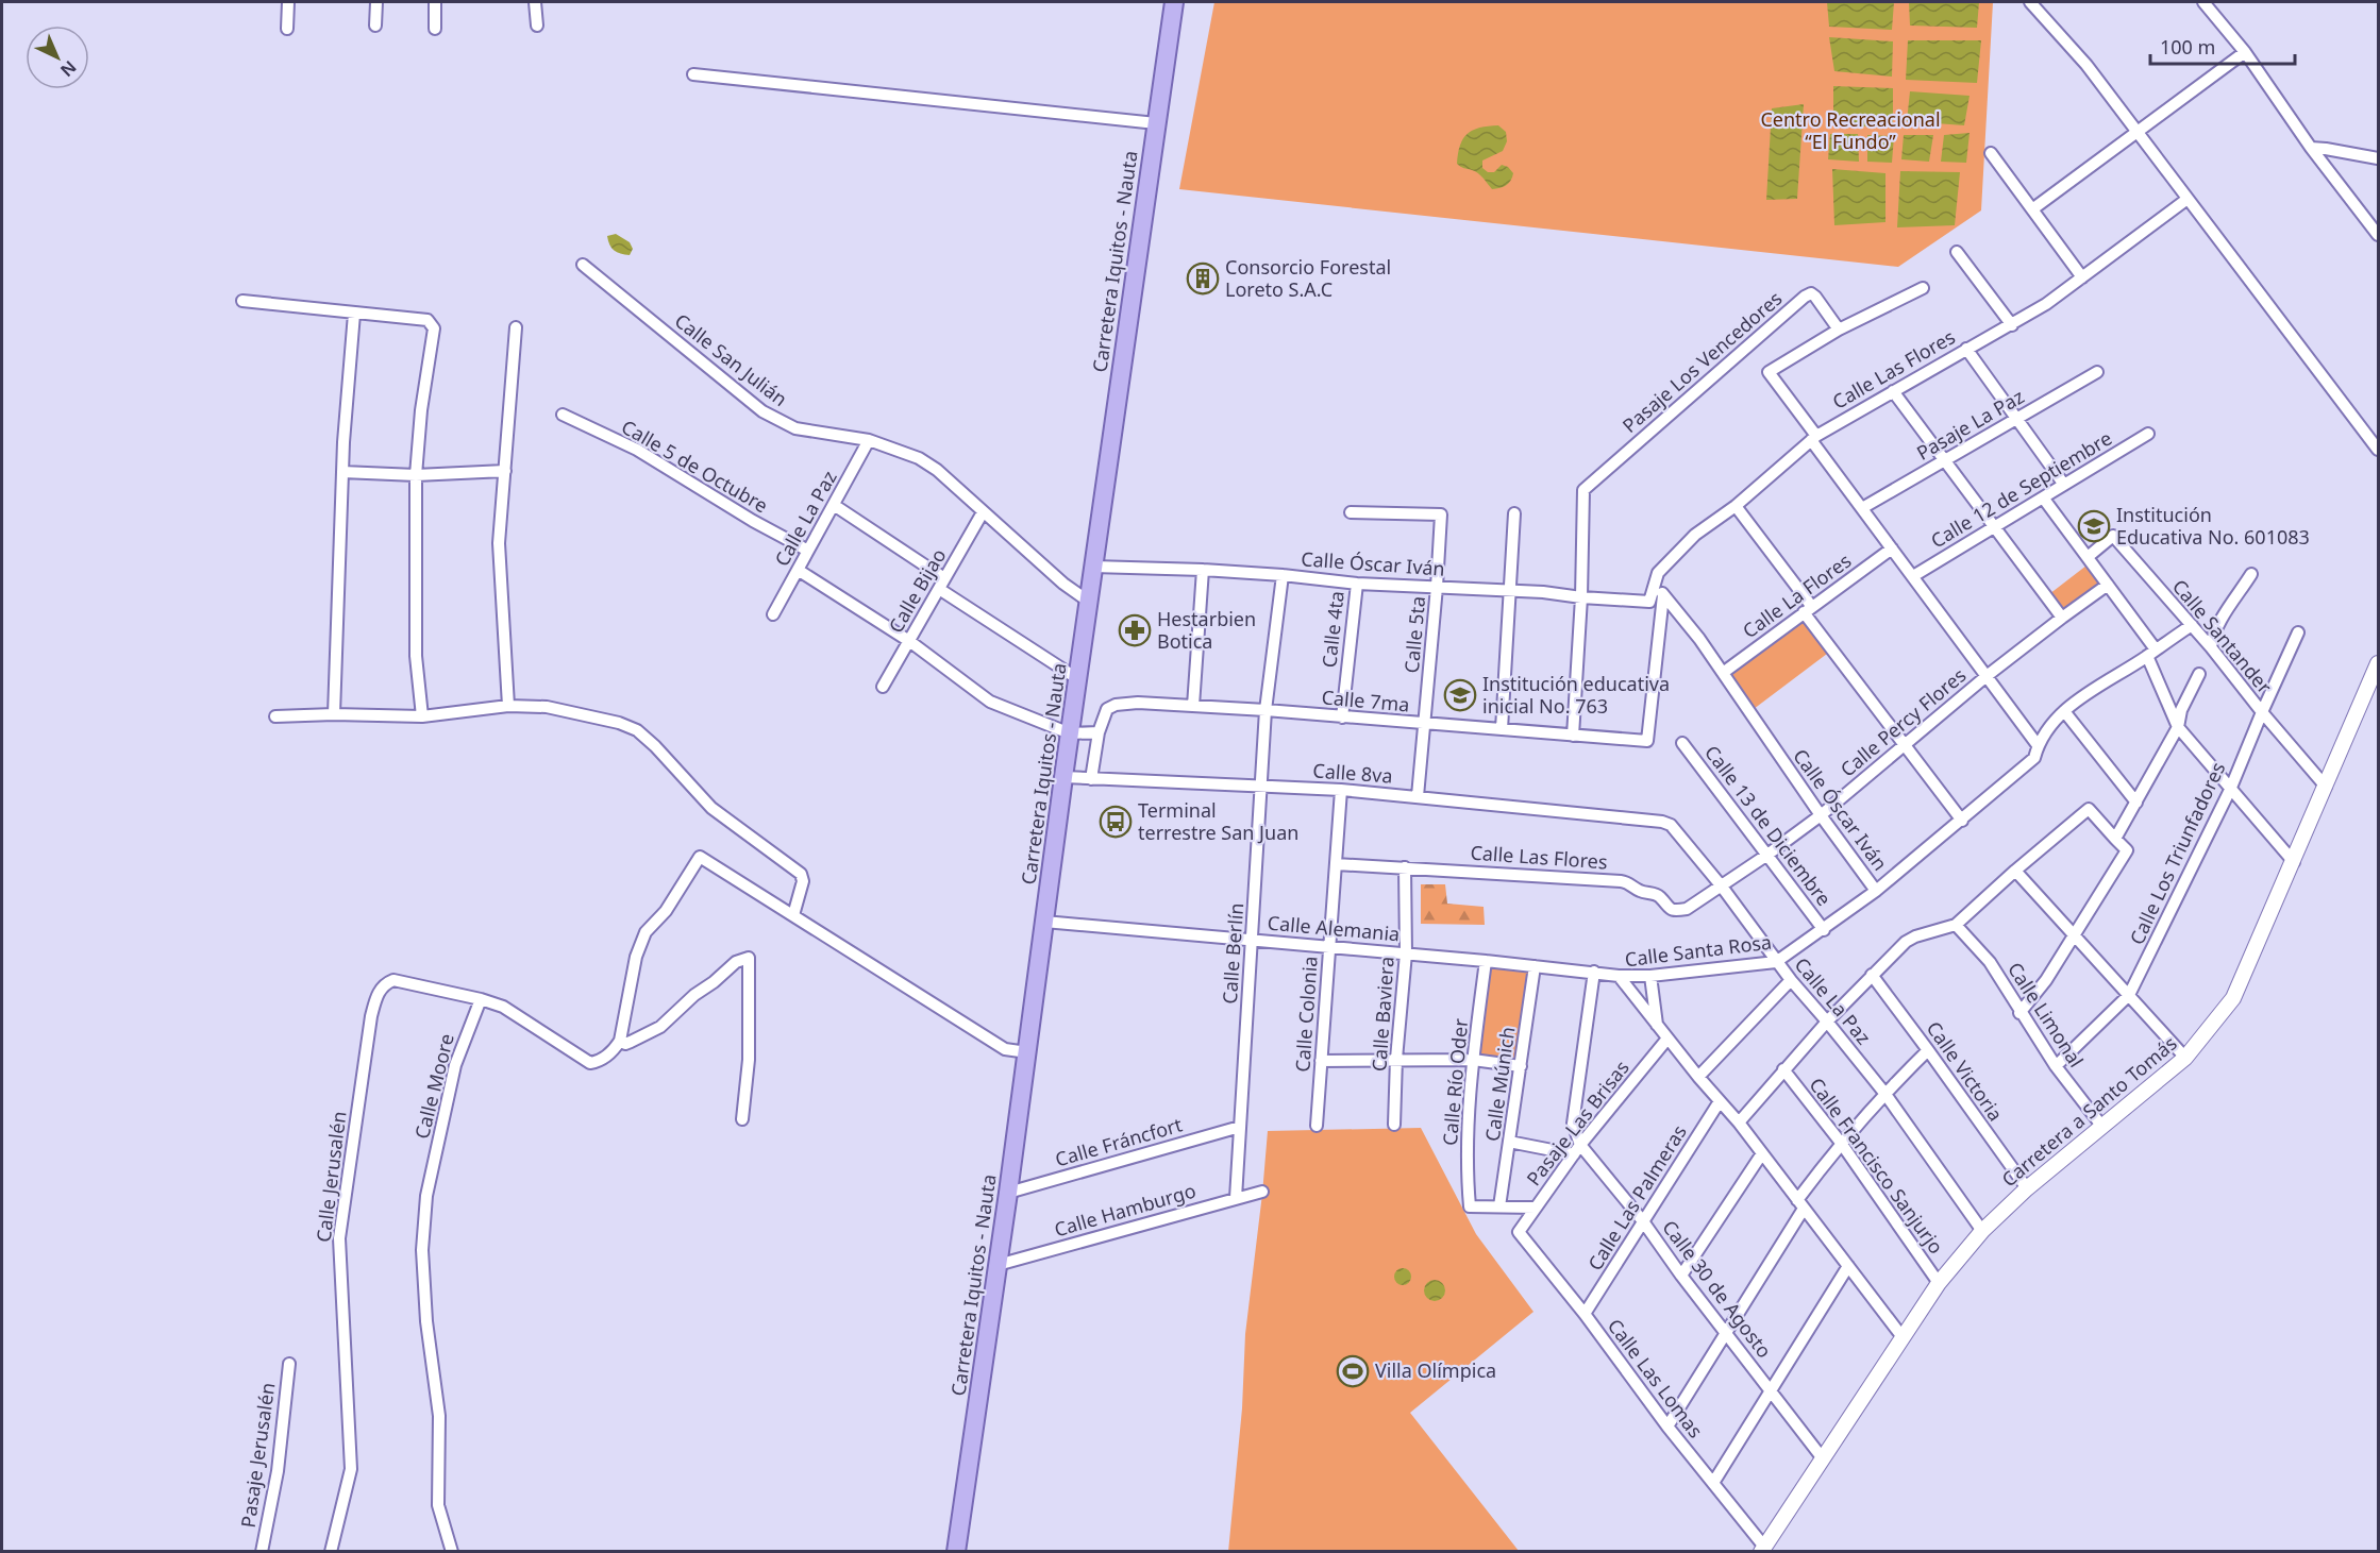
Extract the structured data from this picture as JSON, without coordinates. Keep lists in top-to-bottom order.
{
  "streets": {
    "main road": ["Carretera Iquitos - Nauta"],
    "street": [
      "Calle San Julián",
      "Pasaje Los Vencedores",
      "Calle Las Flores",
      "Pasaje La Paz",
      "Calle 5 de Octubre",
      "Calle 12 de Septiembre",
      "Calle La Paz",
      "Calle Óscar Iván",
      "Calle Bijao",
      "Calle La Flores",
      "Calle 4ta",
      "Calle 5ta",
      "Calle Santander",
      "Calle 7ma",
      "Calle Percy Flores",
      "Calle 8va",
      "Calle 13 de Diciembre",
      "Calle Los Triunfadores",
      "Calle Alemania",
      "Calle Santa Rosa",
      "Calle Berlín",
      "Calle Colonia",
      "Calle Baviera",
      "Calle Limonal",
      "Calle Victoria",
      "Calle Río Oder",
      "Calle Múnich",
      "Calle Moore",
      "Carretera a Santo Tomás",
      "Pasaje Las Brisas",
      "Calle Fráncfort",
      "Calle Francisco Sanjurjo",
      "Calle Jerusalén",
      "Calle Las Palmeras",
      "Calle Hamburgo",
      "Calle 30 de Agosto",
      "Calle Las Lomas",
      "Pasaje Jerusalén"
    ]
  },
  "crossings": [
    ["Carretera Iquitos - Nauta", "Calle San Julián"],
    ["Carretera Iquitos - Nauta", "Calle Óscar Iván"],
    ["Carretera Iquitos - Nauta", "Calle 8va"],
    ["Carretera Iquitos - Nauta", "Calle Alemania"],
    ["Carretera Iquitos - Nauta", "Calle Fráncfort"],
    ["Carretera Iquitos - Nauta", "Calle Hamburgo"],
    ["Calle San Julián", "Calle La Paz"],
    ["Calle San Julián", "Calle Bijao"],
    ["Pasaje Los Vencedores", "Calle Óscar Iván"],
    ["Calle Las Flores", "Calle La Paz"],
    ["Calle Las Flores", "Calle Óscar Iván"],
    ["Calle Las Flores", "Calle Percy Flores"],
    ["Calle Las Flores", "Calle Colonia"],
    ["Calle Las Flores", "Calle Baviera"],
    ["Calle 5 de Octubre", "Calle La Paz"],
    ["Calle La Paz", "Calle Percy Flores"],
    ["Calle La Paz", "Calle 8va"],
    ["Calle La Paz", "Calle Santa Rosa"],
    ["Calle La Paz", "Carretera a Santo Tomás"],
    ["Calle Óscar Iván", "Calle La Flores"],
    ["Calle Óscar Iván", "Calle 4ta"],
    ["Calle Óscar Iván", "Calle 5ta"],
    ["Calle Óscar Iván", "Calle 7ma"],
    ["Calle Óscar Iván", "Calle Percy Flores"],
    ["Calle Óscar Iván", "Calle Santa Rosa"],
    ["Calle Óscar Iván", "Calle Berlín"],
    ["Calle 4ta", "Calle 7ma"],
    ["Calle 5ta", "Calle 7ma"],
    ["Calle 5ta", "Calle 8va"],
    ["Calle Santander", "Calle Los Triunfadores"],
    ["Calle Santander", "Calle Santa Rosa"],
    ["Calle Santander", "Carretera a Santo Tomás"],
    ["Calle 7ma", "Calle 8va"],
    ["Calle 7ma", "Calle Berlín"],
    ["Calle Percy Flores", "Calle 13 de Diciembre"],
    ["Calle 8va", "Calle Berlín"],
    ["Calle 8va", "Calle Colonia"],
    ["Calle 13 de Diciembre", "Calle Santa Rosa"],
    ["Calle Los Triunfadores", "Calle Limonal"],
    ["Calle Alemania", "Calle Santa Rosa"],
    ["Calle Alemania", "Calle Berlín"],
    ["Calle Alemania", "Calle Colonia"],
    ["Calle Alemania", "Calle Baviera"],
    ["Calle Alemania", "Calle Río Oder"],
    ["Calle Alemania", "Calle Múnich"],
    ["Calle Santa Rosa", "Carretera a Santo Tomás"],
    ["Calle Santa Rosa", "Pasaje Las Brisas"],
    ["Calle Santa Rosa", "Calle Las Palmeras"],
    ["Calle Berlín", "Calle Fráncfort"],
    ["Calle Berlín", "Calle Hamburgo"],
    ["Calle Limonal", "Carretera a Santo Tomás"],
    ["Calle Victoria", "Carretera a Santo Tomás"],
    ["Calle Río Oder", "Calle Múnich"],
    ["Calle Moore", "Calle Jerusalén"],
    ["Carretera a Santo Tomás", "Calle Francisco Sanjurjo"],
    ["Carretera a Santo Tomás", "Calle 30 de Agosto"],
    ["Carretera a Santo Tomás", "Calle Las Lomas"],
    ["Pasaje Las Brisas", "Calle 30 de Agosto"],
    ["Pasaje Las Brisas", "Calle Las Lomas"],
    ["Calle Las Palmeras", "Calle 30 de Agosto"],
    ["Calle Las Palmeras", "Calle Las Lomas"]
  ],
  "parks": ["Centro Recreacional “El Fundo”"],
  "places": {
    "building": ["Consorcio Forestal Loreto S.A.C"],
    "school or university": ["Institución Educativa No. 601083", "Institución educativa inicial No. 763"],
    "pharmacy": ["Hestarbien Botica"],
    "bus stop": ["Terminal terrestre San Juan"],
    "sports": ["Villa Olímpica"]
  },
  "scale_bar": "100 m",
  "north": "bottom right"
}
